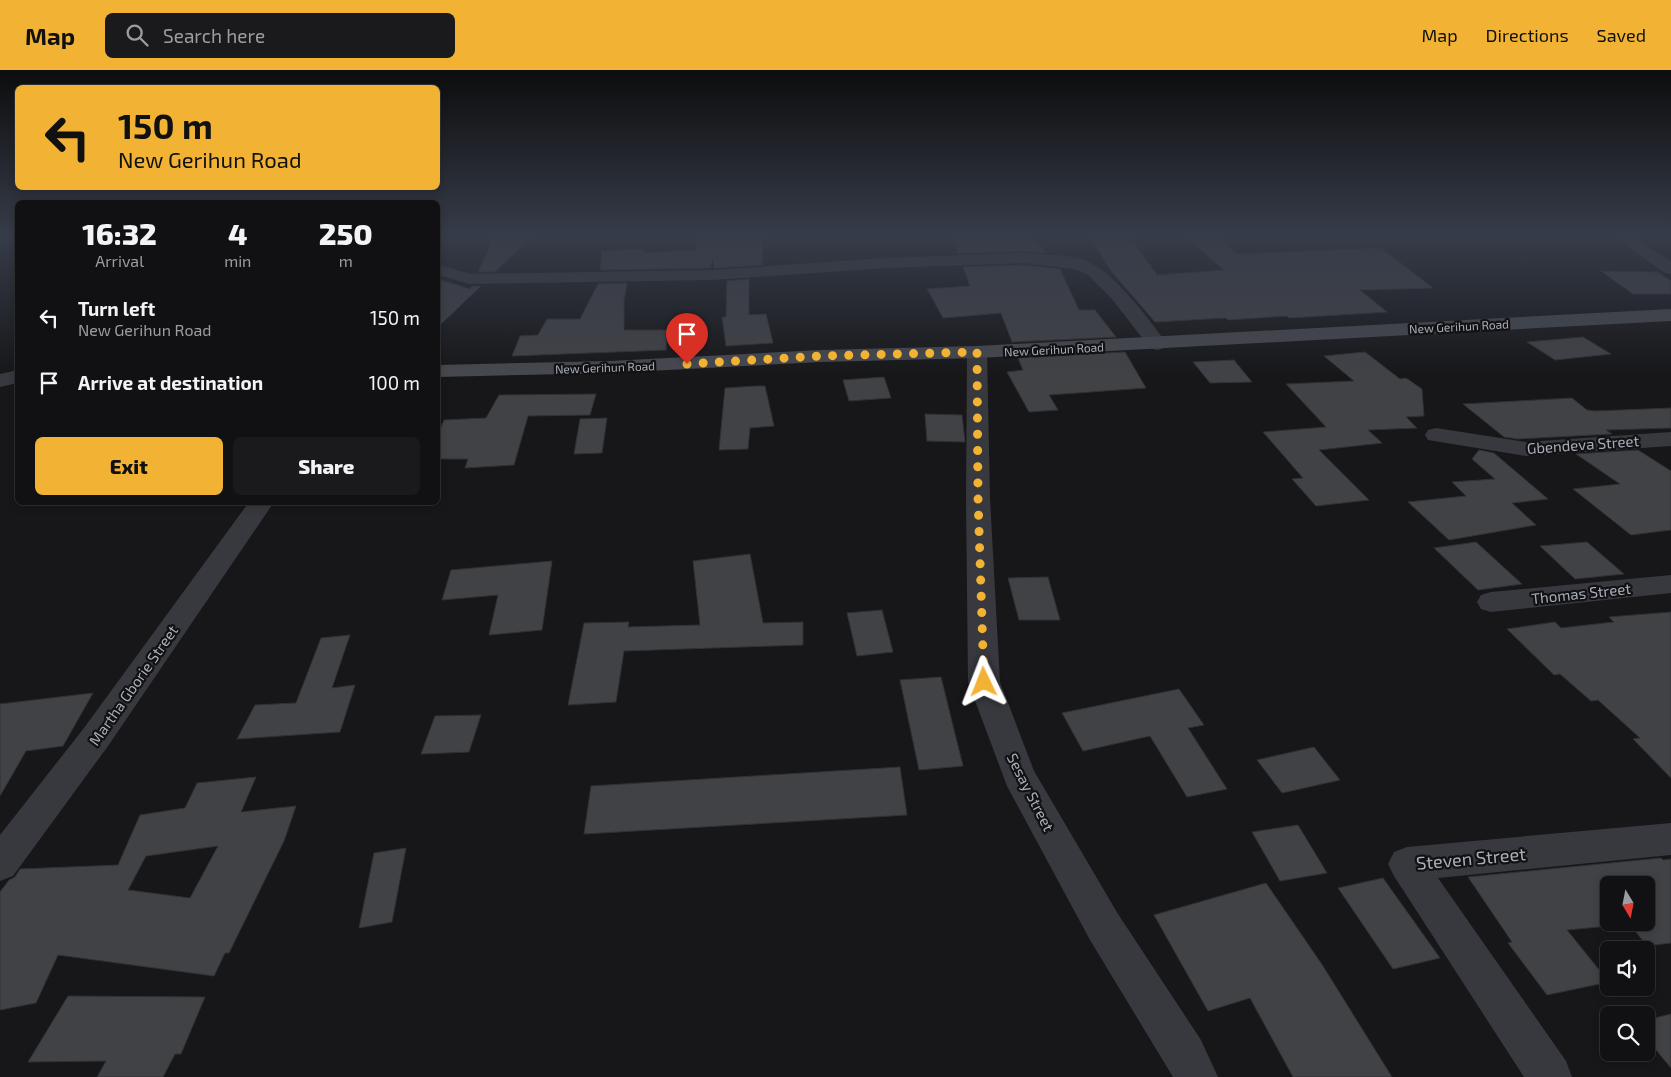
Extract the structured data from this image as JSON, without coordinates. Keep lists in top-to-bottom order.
{
  "streets": {
    "street": [
      "New Gerihun Road",
      "Gbendeva Street",
      "Thomas Street",
      "Martha Gborie Street",
      "Sesay Street",
      "Steven Street"
    ]
  },
  "crossings": [
    ["New Gerihun Road", "Sesay Street"]
  ],
  "north": "bottom",
  "page": {
    "header": "Map",
    "search": "Search here",
    "nav": ["Map", "Directions", "Saved"],
    "turn": ["150 m", "New Gerihun Road"],
    "eta": [
      "16:32",
      "Arrival",
      "4",
      "min",
      "250",
      "m"
    ],
    "list": [
      {
        "name": "Turn left",
        "note": "New Gerihun Road",
        "value": "150 m"
      },
      {
        "name": "Arrive at destination",
        "value": "100 m"
      }
    ],
    "buttons": ["Exit", "Share"]
  }
}
